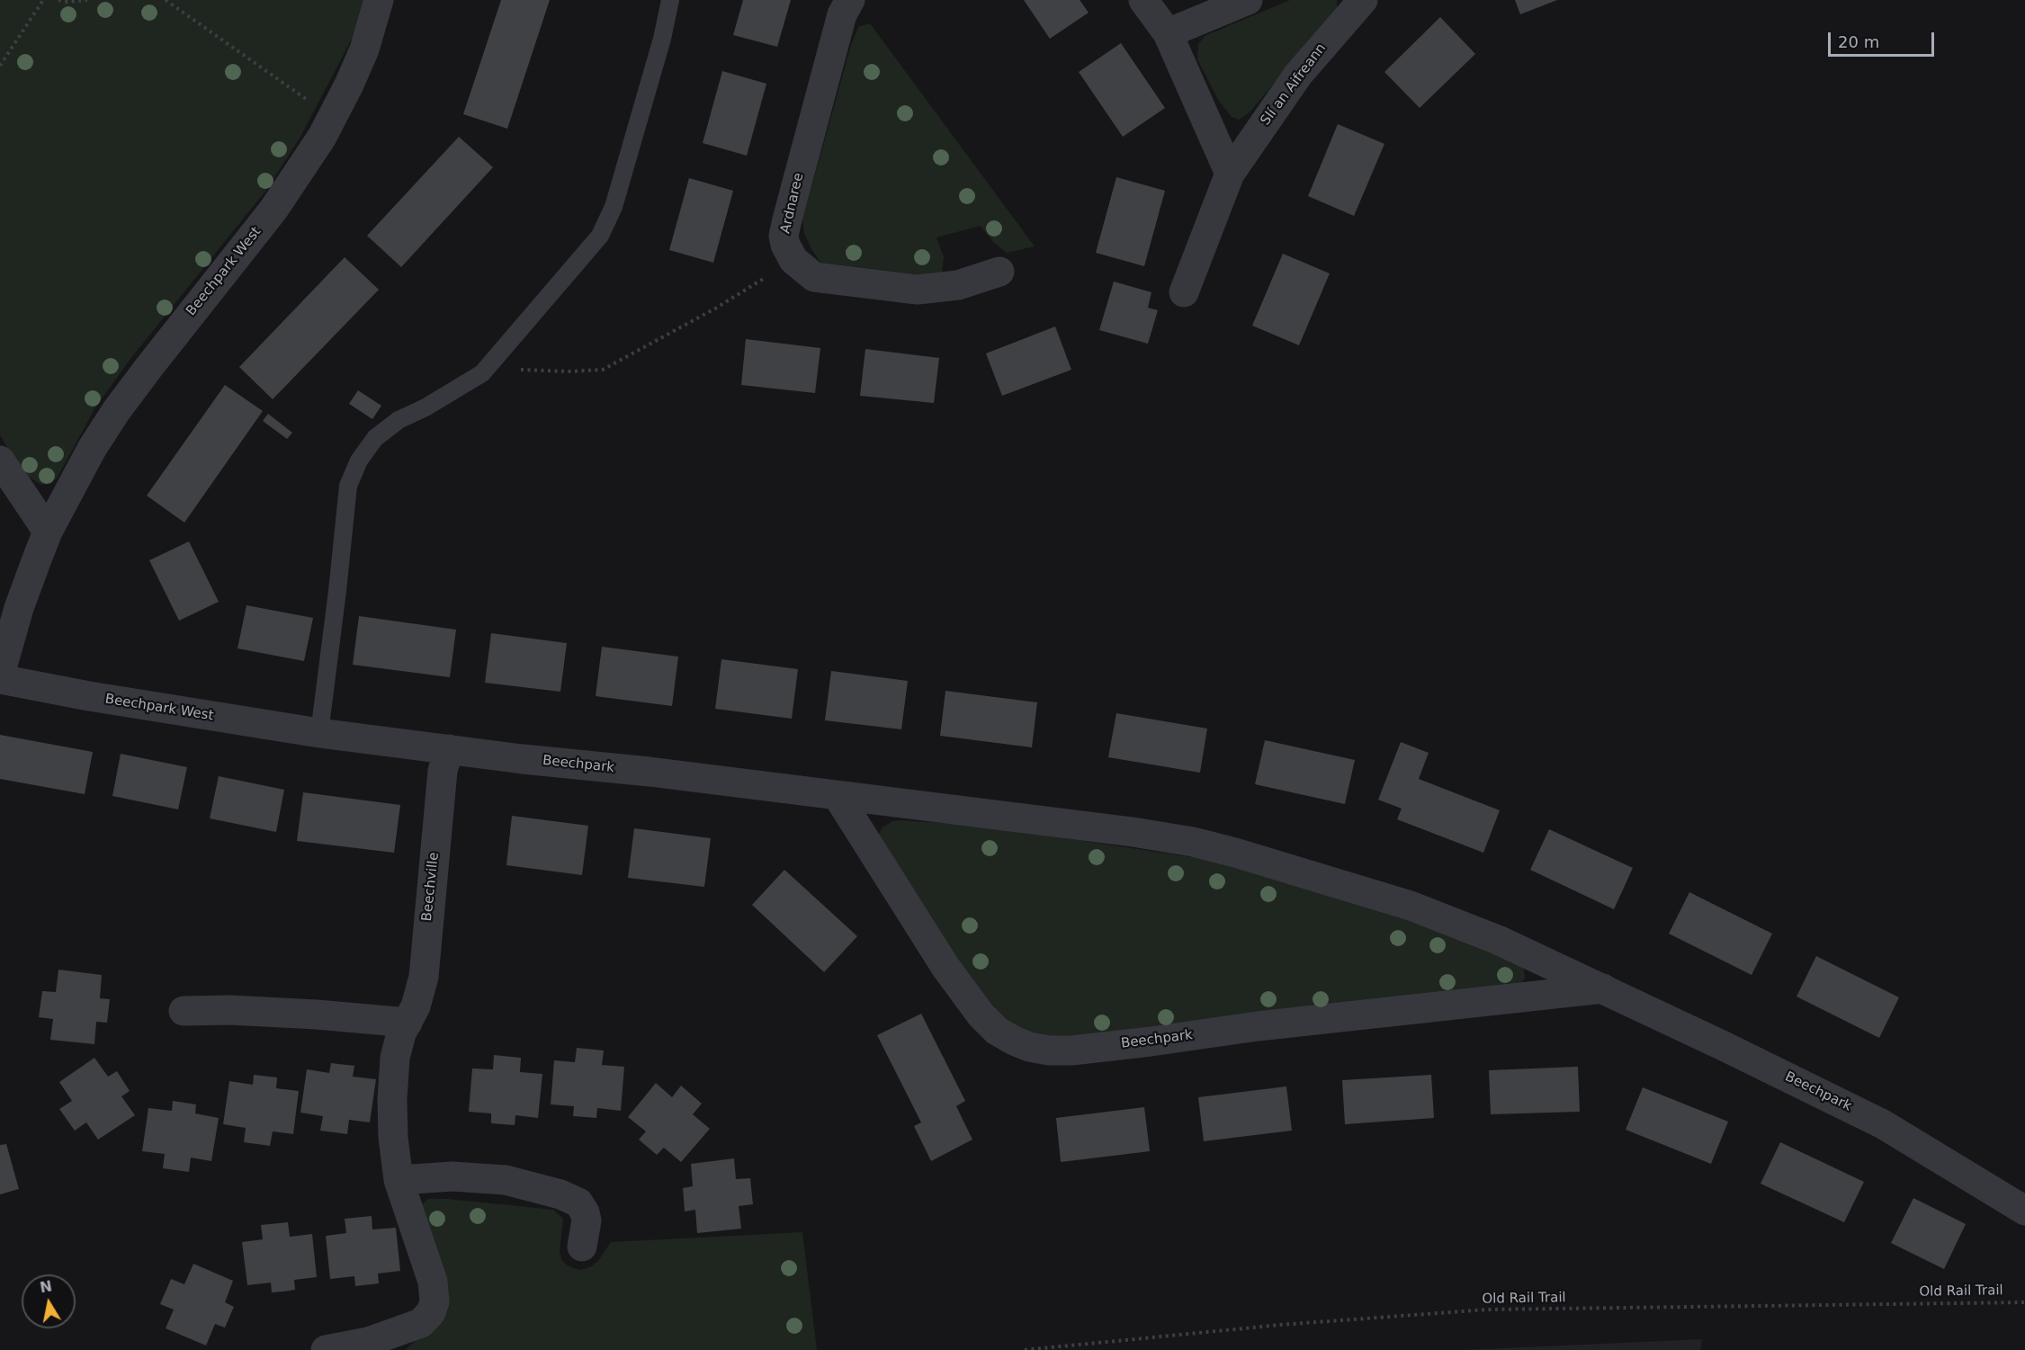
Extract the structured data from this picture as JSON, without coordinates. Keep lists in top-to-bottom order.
{
  "streets": {
    "street": [
      "Slí an Aifreann",
      "Ardnaree",
      "Beechpark West",
      "Beechpark",
      "Beechville"
    ],
    "path": ["Old Rail Trail"]
  },
  "crossings": [
    ["Beechpark West", "Beechpark"],
    ["Beechpark", "Beechville"]
  ],
  "scale_bar": "20 m",
  "north": "top"
}
